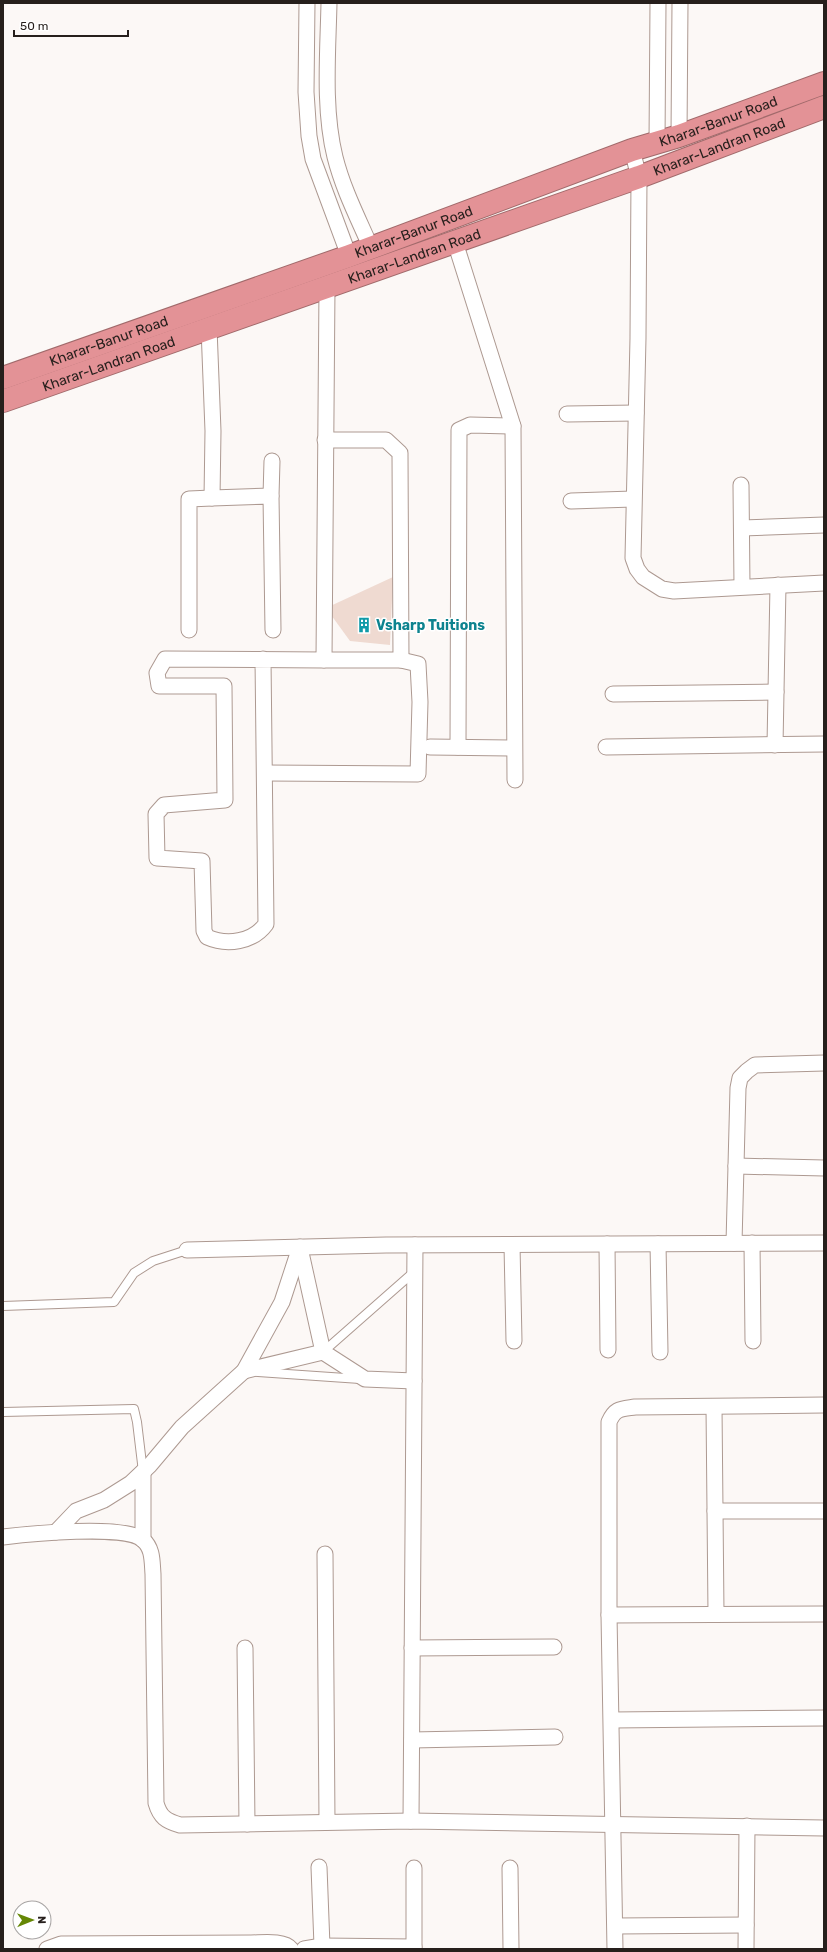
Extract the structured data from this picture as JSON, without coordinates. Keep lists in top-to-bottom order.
{
  "streets": {
    "highway": ["Kharar-Banur Road", "Kharar-Landran Road"]
  },
  "places": {
    "building": ["Vsharp Tuitions"]
  },
  "scale_bar": "50 m",
  "north": "right"
}
